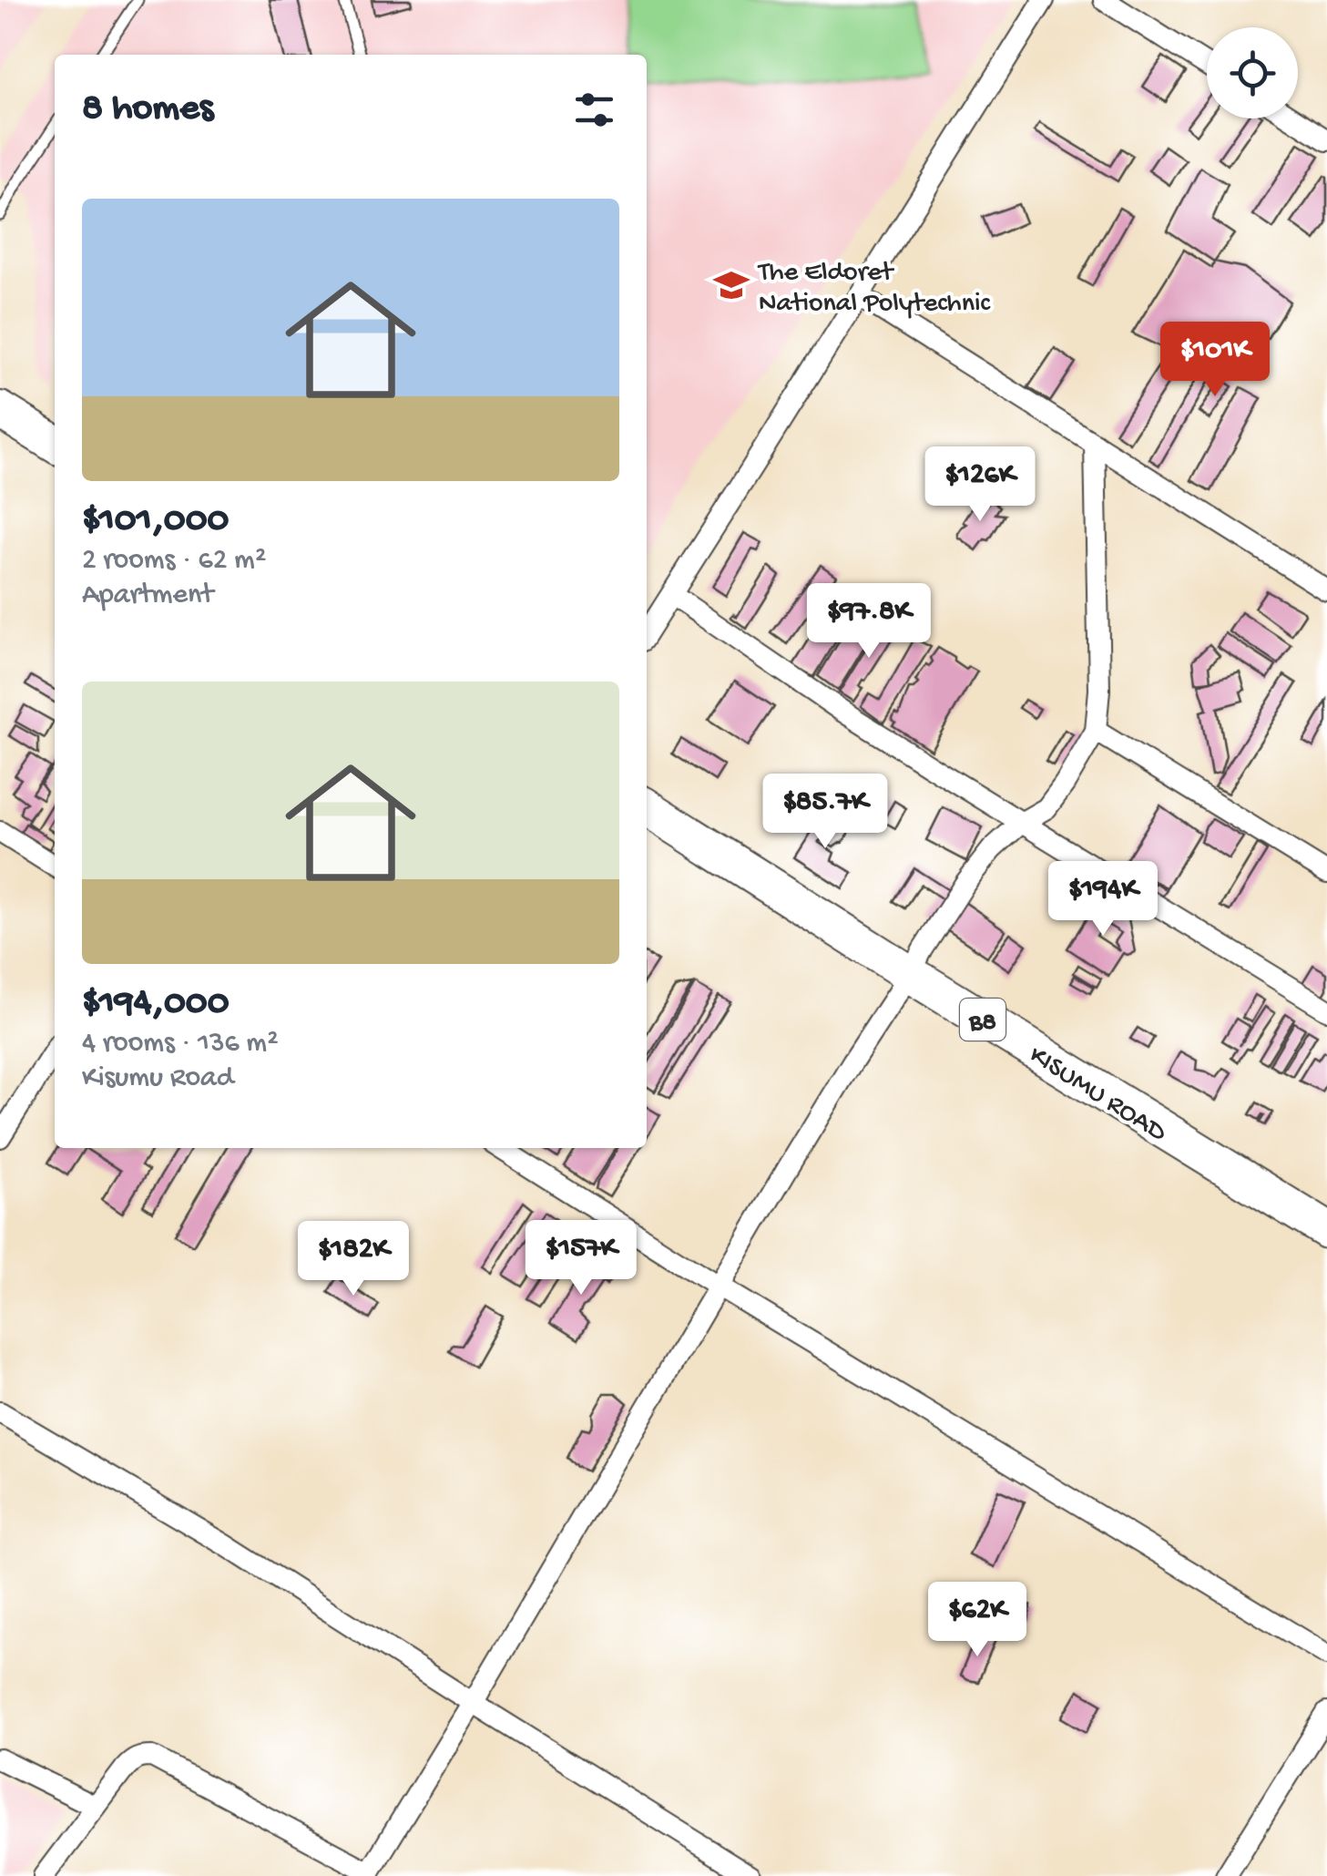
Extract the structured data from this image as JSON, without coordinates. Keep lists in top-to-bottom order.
{
  "streets": {
    "highway": ["B8", "KISUMU ROAD"]
  },
  "places": {
    "school or university": ["The Eldoret National Polytechnic"]
  },
  "page": {
    "heading": "8 homes",
    "list": [
      {
        "name": "$101,000",
        "note": "2 rooms · 62 m² · Apartment"
      },
      {
        "name": "$194,000",
        "note": "4 rooms · 136 m² · Kisumu Road"
      }
    ],
    "price": [
      "$101K",
      "$126K",
      "$97.8K",
      "$85.7K",
      "$194K",
      "$157K",
      "$182K",
      "$62K"
    ]
  }
}
